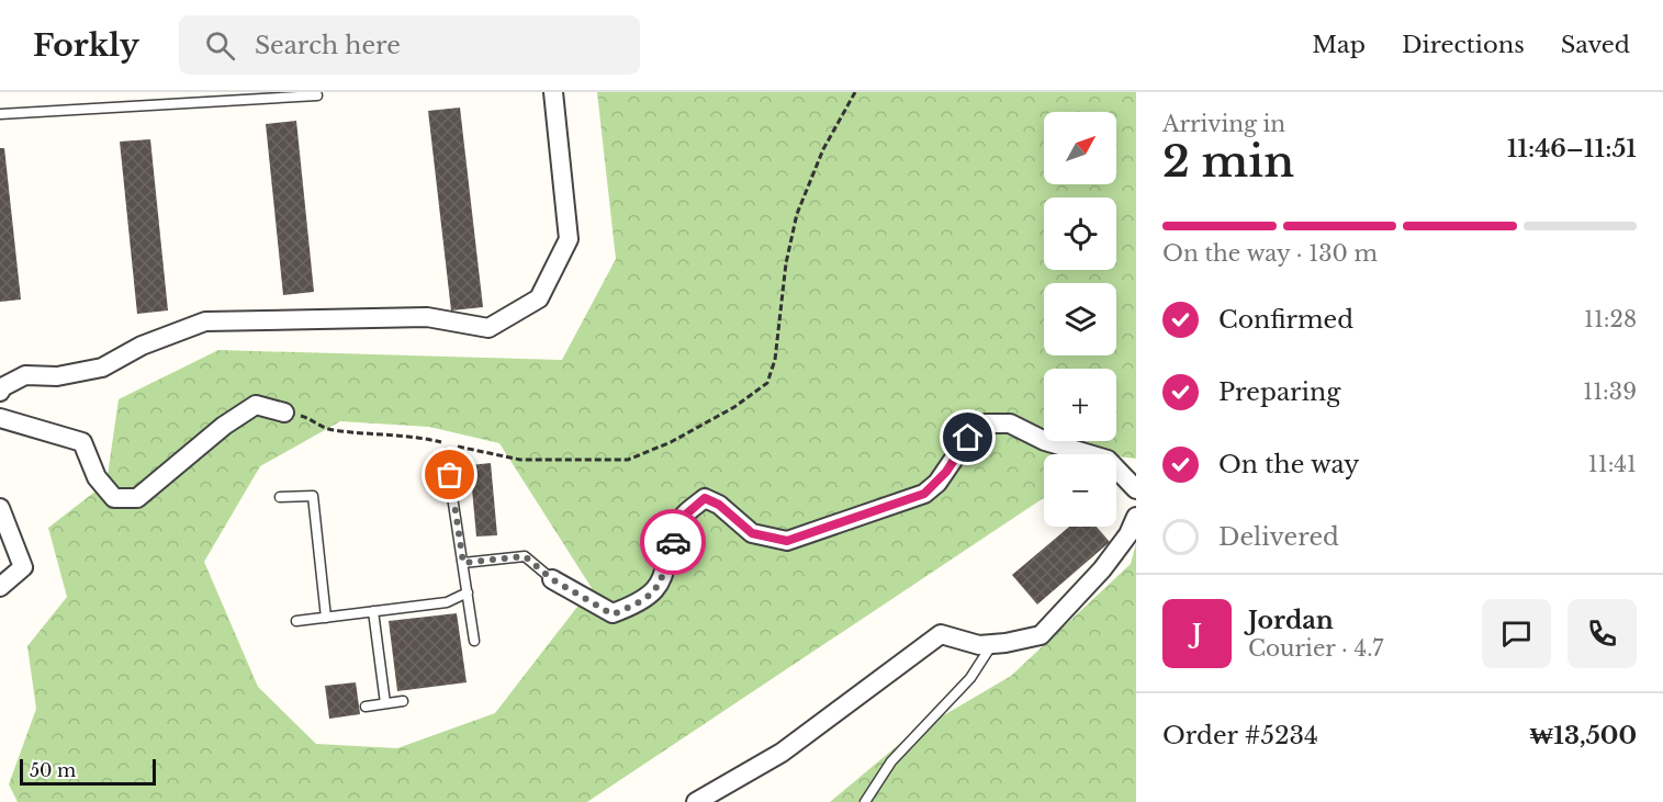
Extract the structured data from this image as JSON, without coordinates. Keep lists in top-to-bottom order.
{
  "scale_bar": "50 m",
  "north": "top right",
  "page": {
    "header": "Forkly",
    "search": "Search here",
    "nav": ["Map", "Directions", "Saved"],
    "heading": ["2 min", "Arriving in", "11:46–11:51"],
    "panel": [
      "Jordan",
      "Courier · 4.7",
      "Order #5234",
      "₩13,500"
    ],
    "map_buttons": ["+", "−"],
    "bar": "On the way · 130 m",
    "list": [
      ["Confirmed", "11:28"],
      ["Preparing", "11:39"],
      ["On the way", "11:41"],
      "Delivered"
    ],
    "round": "J",
    "scale": "50 m"
  }
}
